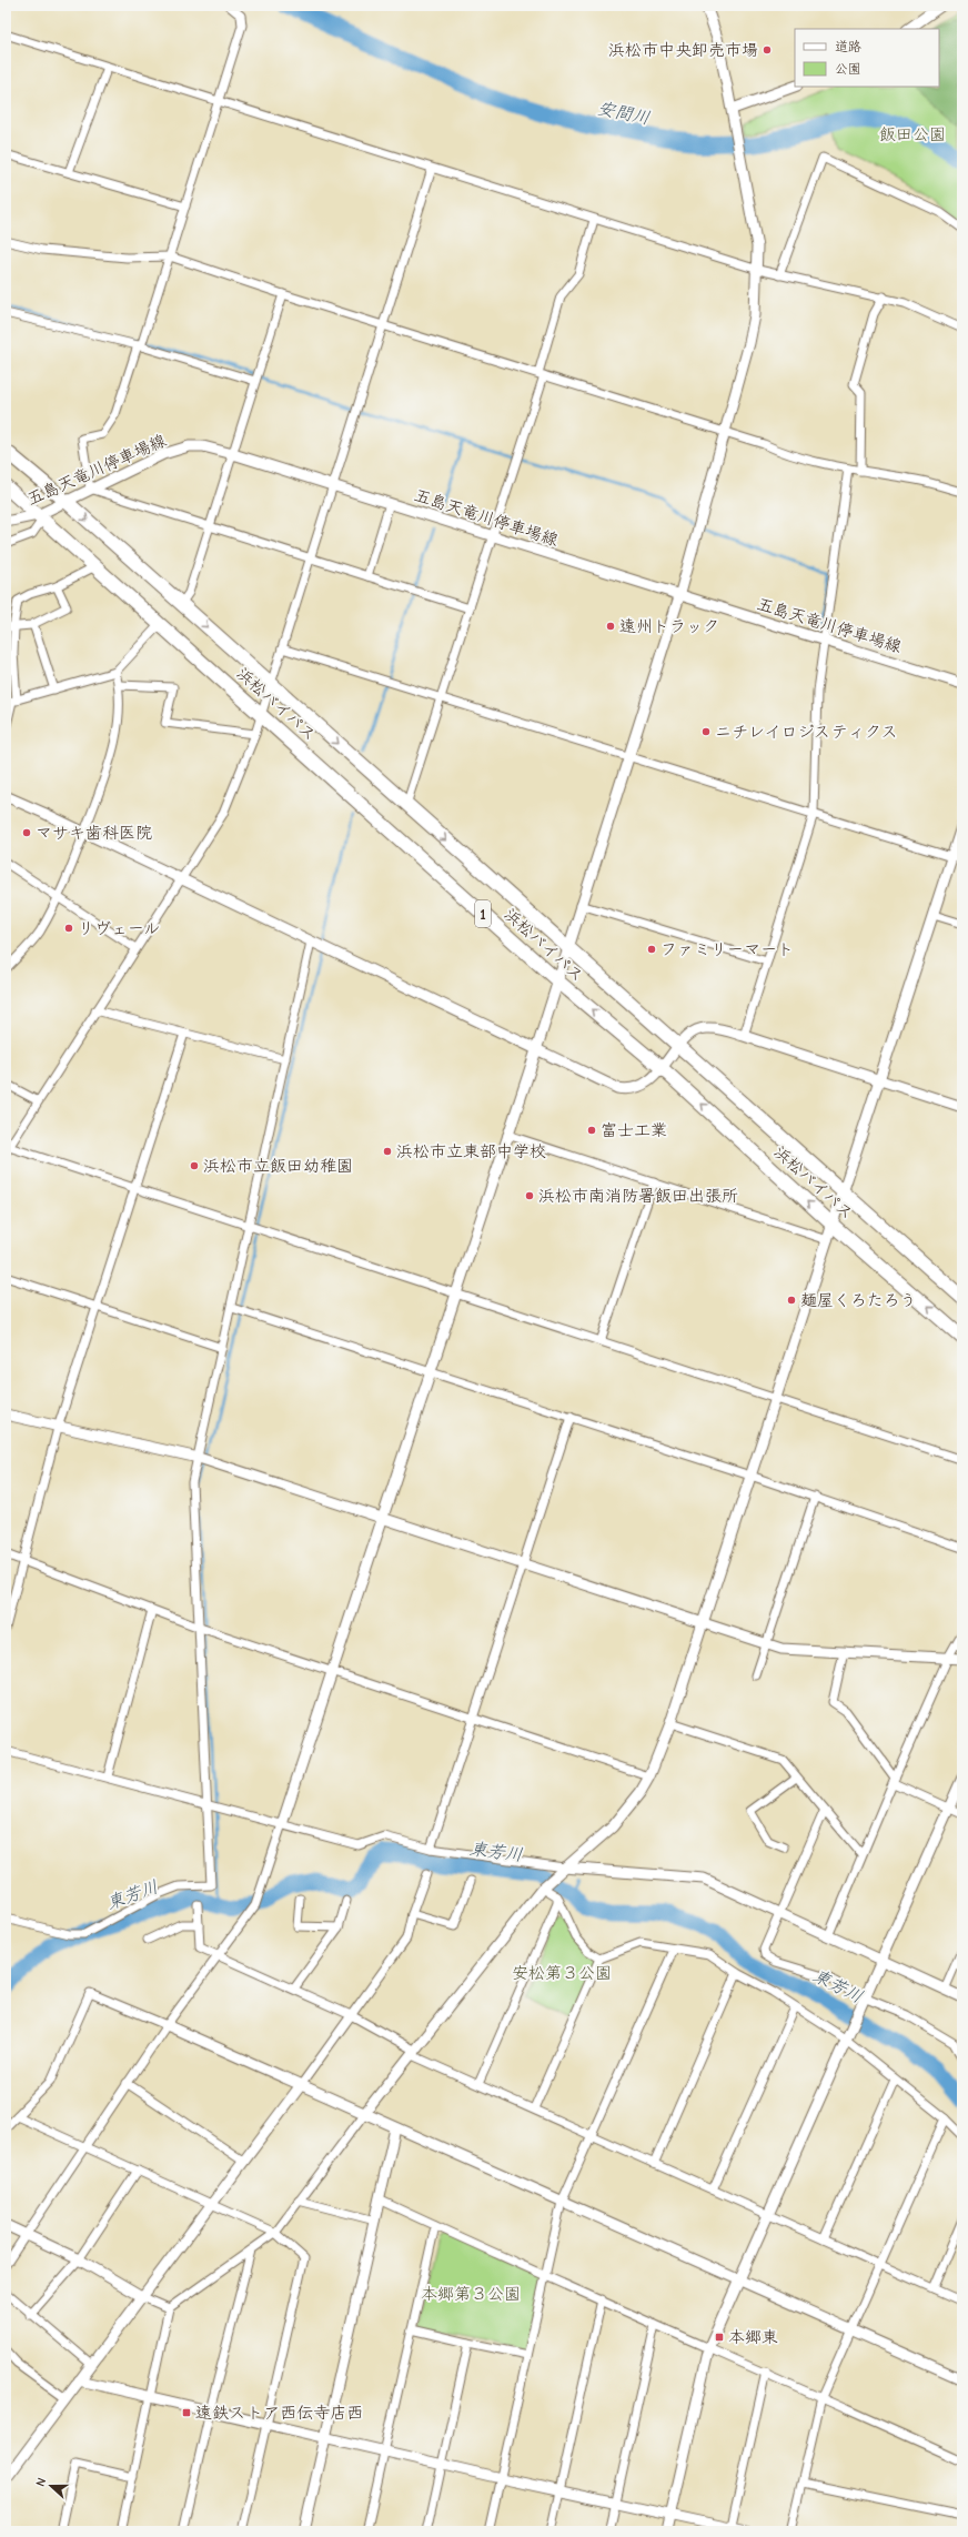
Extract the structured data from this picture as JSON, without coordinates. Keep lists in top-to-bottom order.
{
  "streets": {
    "highway": ["浜松バイパス", "1"],
    "street": ["五島天竜川停車場線"]
  },
  "crossings": [
    ["五島天竜川停車場線", "浜松バイパス"]
  ],
  "water": ["安間川", "東芳川"],
  "parks": ["飯田公園", "安松第３公園", "本郷第３公園"],
  "places": {
    "other": [
      "浜松市中央卸売市場",
      "遠州トラック",
      "ニチレイロジスティクス",
      "マサキ歯科医院",
      "リヴェール",
      "ファミリーマート",
      "富士工業",
      "浜松市立東部中学校",
      "浜松市立飯田幼稚園",
      "浜松市南消防署飯田出張所",
      "麺屋くろたろう"
    ],
    "transit": ["本郷東", "遠鉄ストア西伝寺店西"]
  },
  "legend": ["道路", "公園"],
  "north": "left"
}
